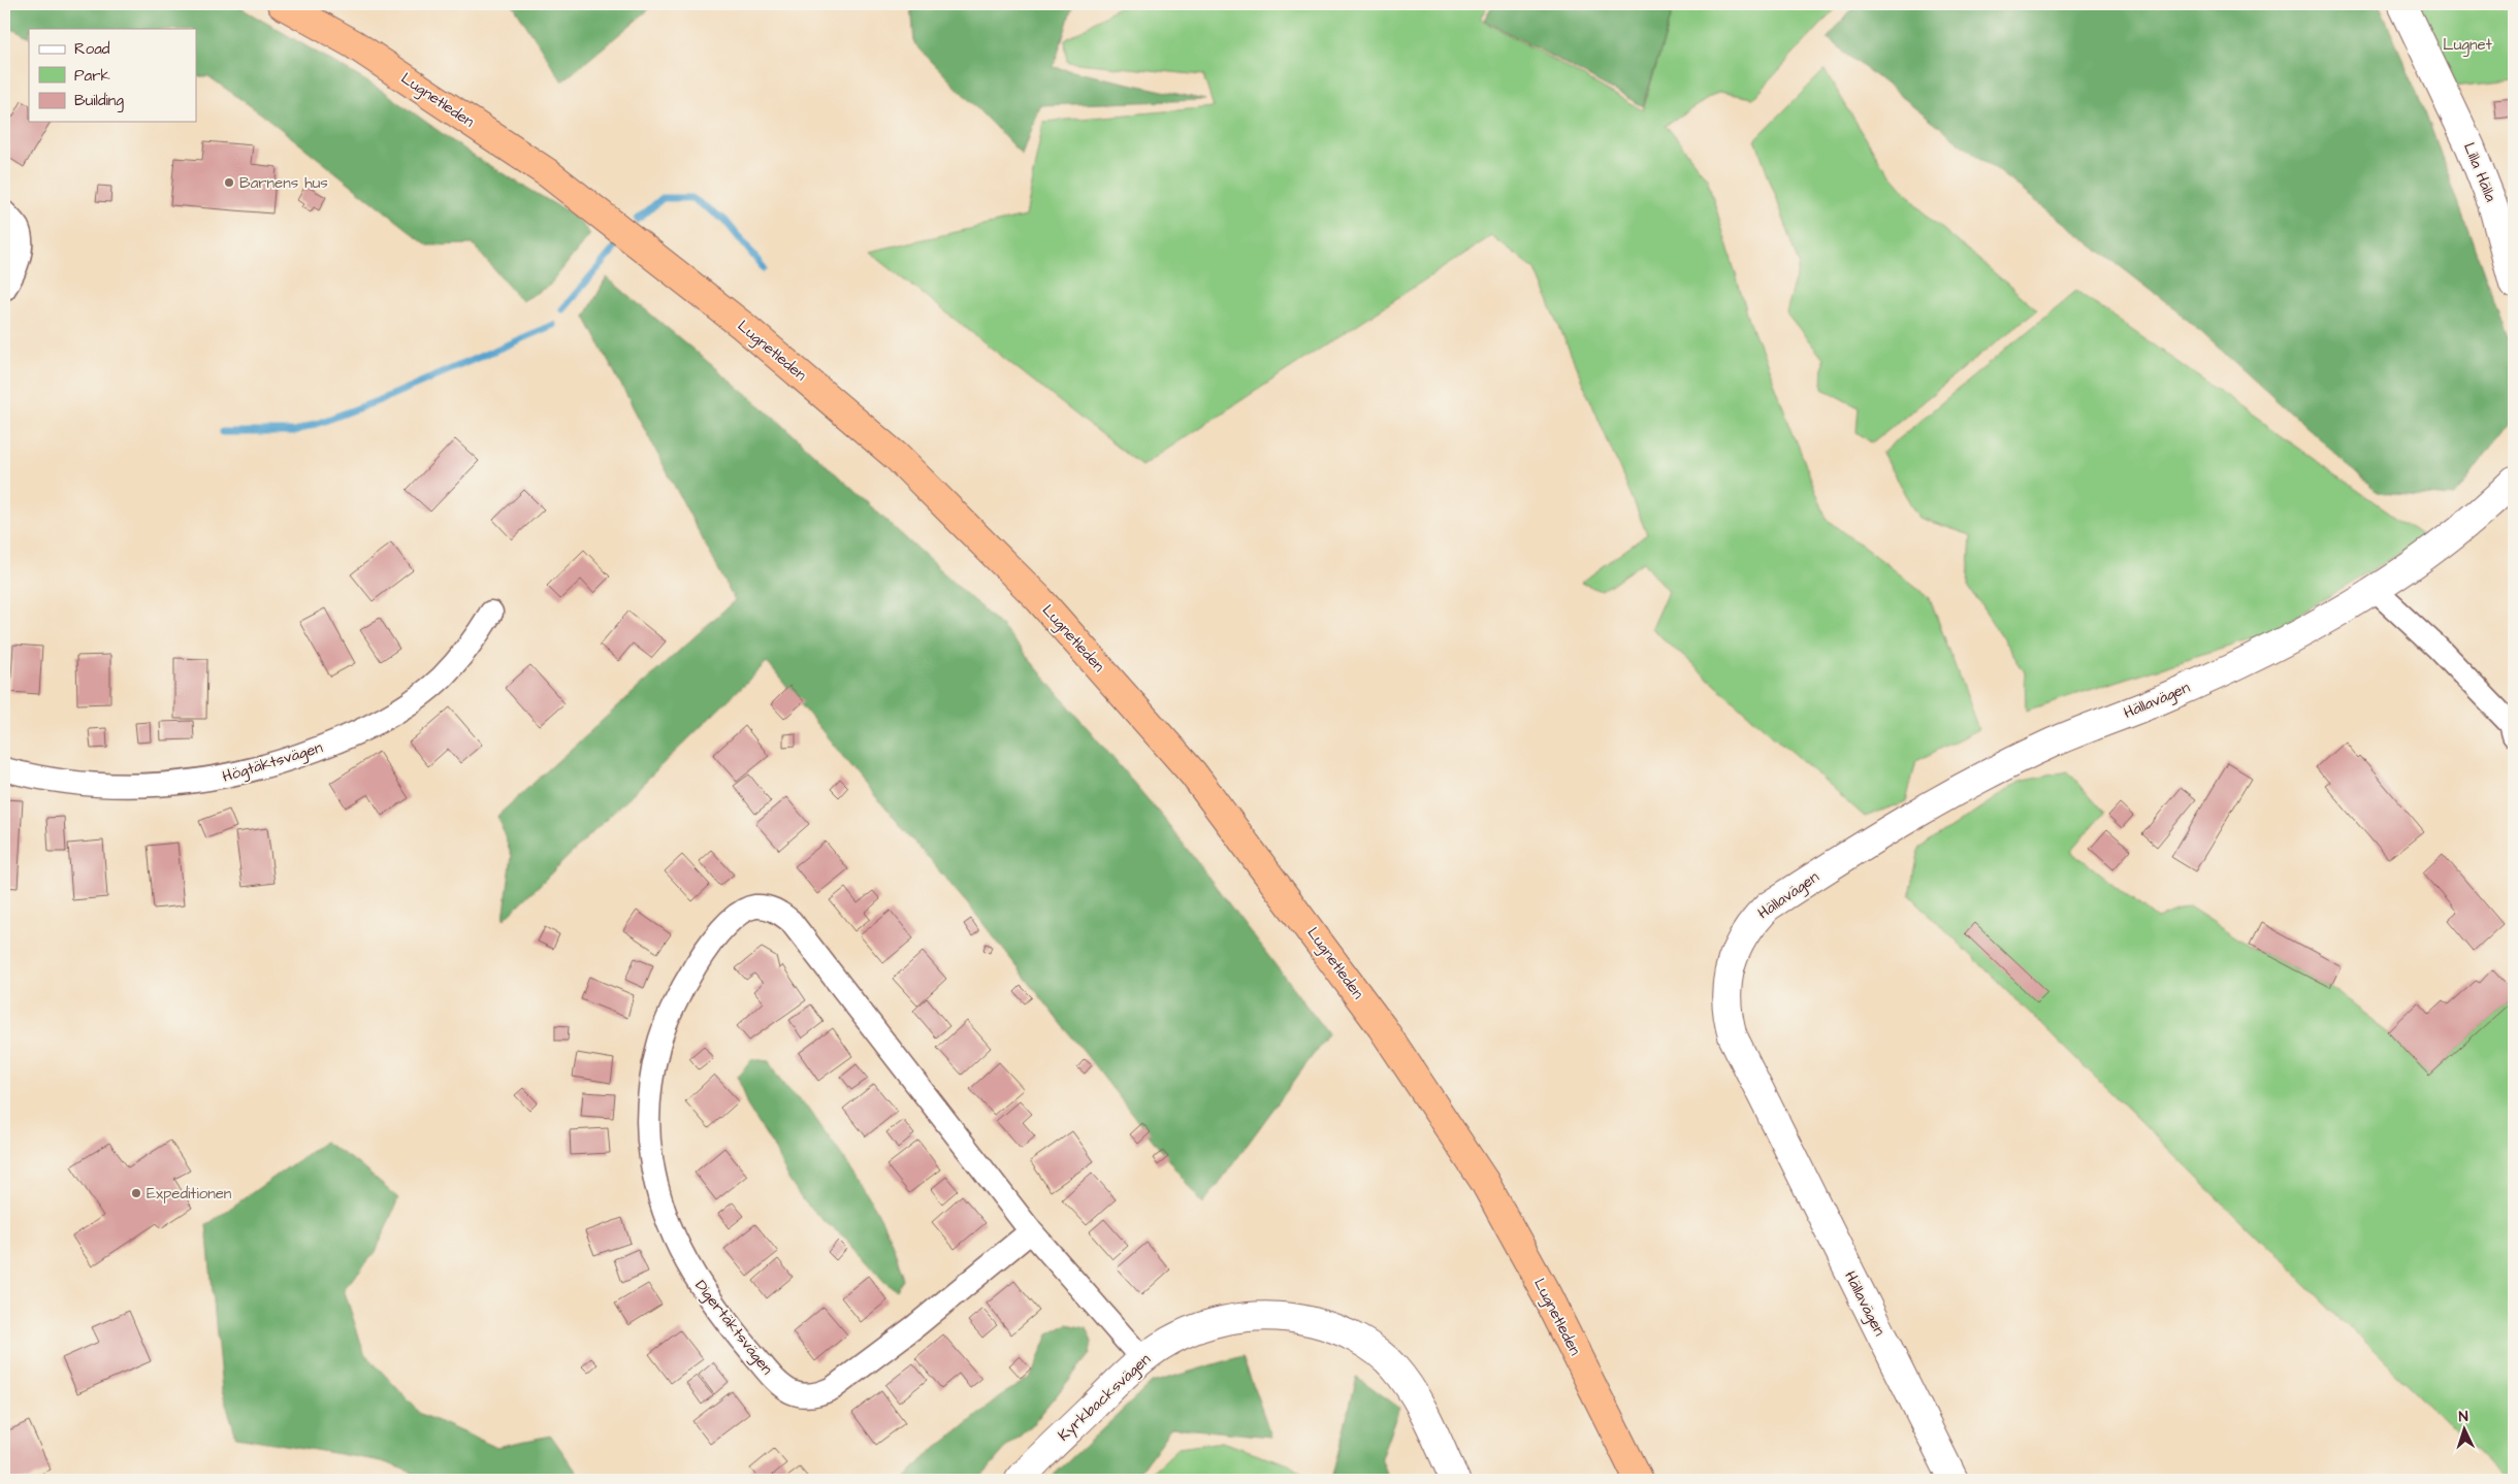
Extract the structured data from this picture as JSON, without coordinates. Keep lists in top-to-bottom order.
{
  "streets": {
    "highway": ["Lugnetleden"],
    "street": [
      "Lilla Hälla",
      "Hällavägen",
      "Högtäktsvägen",
      "Digertäktsvägen",
      "Kyrkbacksvägen"
    ]
  },
  "crossings": [
    ["Digertäktsvägen", "Kyrkbacksvägen"]
  ],
  "parks": ["Lugnet"],
  "places": ["Barnens hus", "Expeditionen"],
  "legend": ["Road", "Park", "Building"],
  "north": "top"
}
